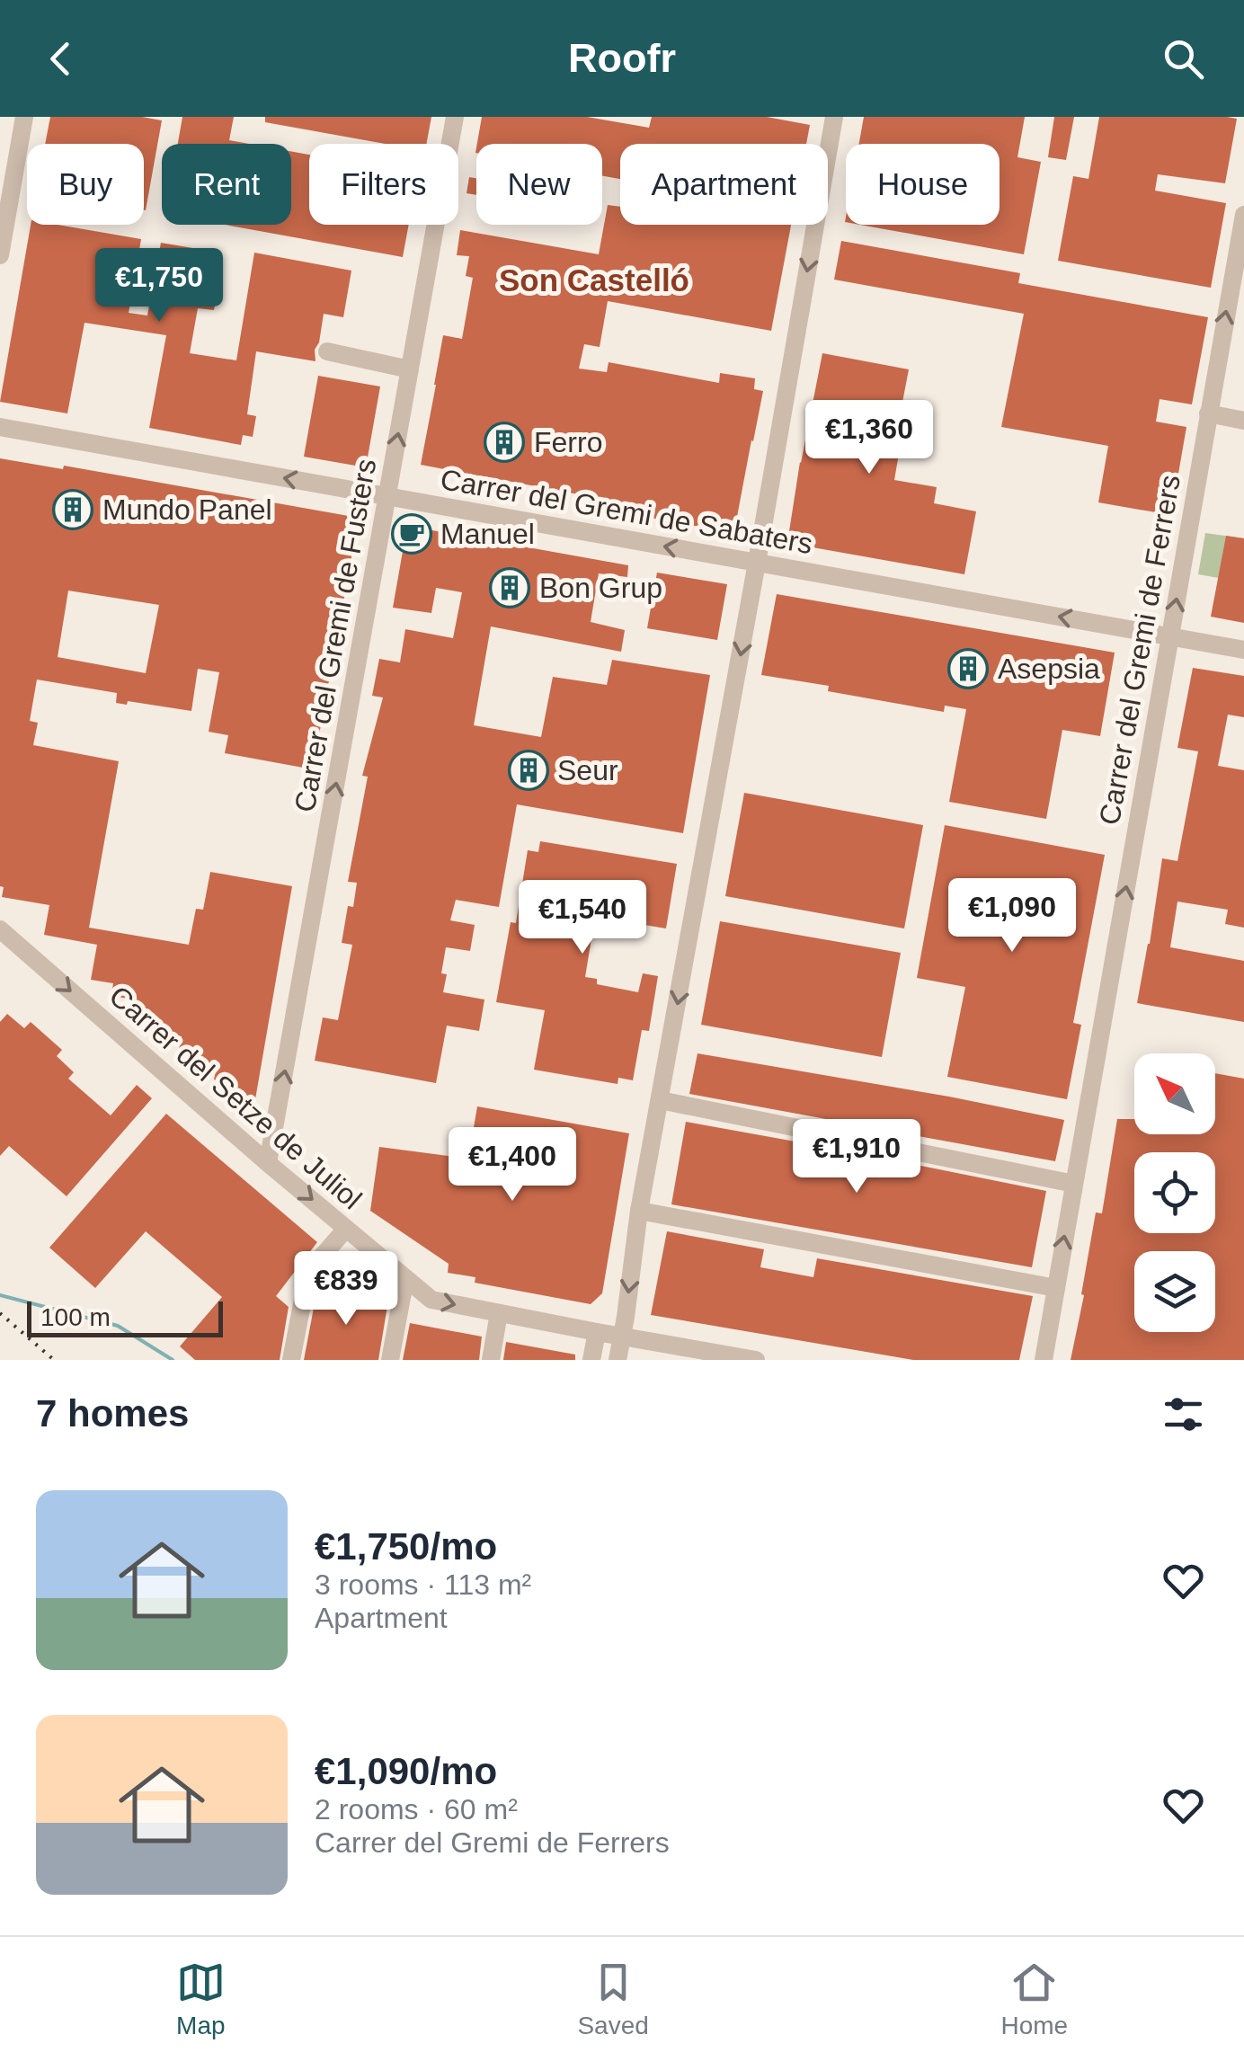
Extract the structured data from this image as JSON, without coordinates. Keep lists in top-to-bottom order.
{
  "streets": {
    "street": [
      "Carrer del Gremi de Sabaters",
      "Carrer del Gremi de Fusters",
      "Carrer del Gremi de Ferrers",
      "Carrer del Setze de Juliol"
    ]
  },
  "crossings": [
    ["Carrer del Gremi de Sabaters", "Carrer del Gremi de Fusters"],
    ["Carrer del Gremi de Sabaters", "Carrer del Gremi de Ferrers"],
    ["Carrer del Gremi de Fusters", "Carrer del Setze de Juliol"]
  ],
  "one_way": [
    "Carrer del Gremi de Sabaters",
    "Carrer del Gremi de Fusters",
    "Carrer del Gremi de Ferrers",
    "Carrer del Setze de Juliol"
  ],
  "districts": ["Son Castelló"],
  "places": {
    "building": [
      "Ferro",
      "Mundo Panel",
      "Bon Grup",
      "Asepsia",
      "Seur"
    ],
    "cafe": ["Manuel"]
  },
  "scale_bar": "100 m",
  "north": "top left",
  "page": {
    "header": "Roofr",
    "chip": [
      "Buy",
      "Rent",
      "Filters",
      "New",
      "Apartment",
      "House"
    ],
    "price": [
      "€1,750",
      "€1,360",
      "€1,090",
      "€1,540",
      "€1,910",
      "€1,400",
      "€839"
    ],
    "scale": "100 m",
    "heading": "7 homes",
    "list": [
      {
        "name": "€1,750/mo",
        "note": "3 rooms · 113 m² · Apartment"
      },
      {
        "name": "€1,090/mo",
        "note": "2 rooms · 60 m² · Carrer del Gremi de Ferrers"
      }
    ],
    "tabs": ["Map", "Saved", "Home"]
  }
}
